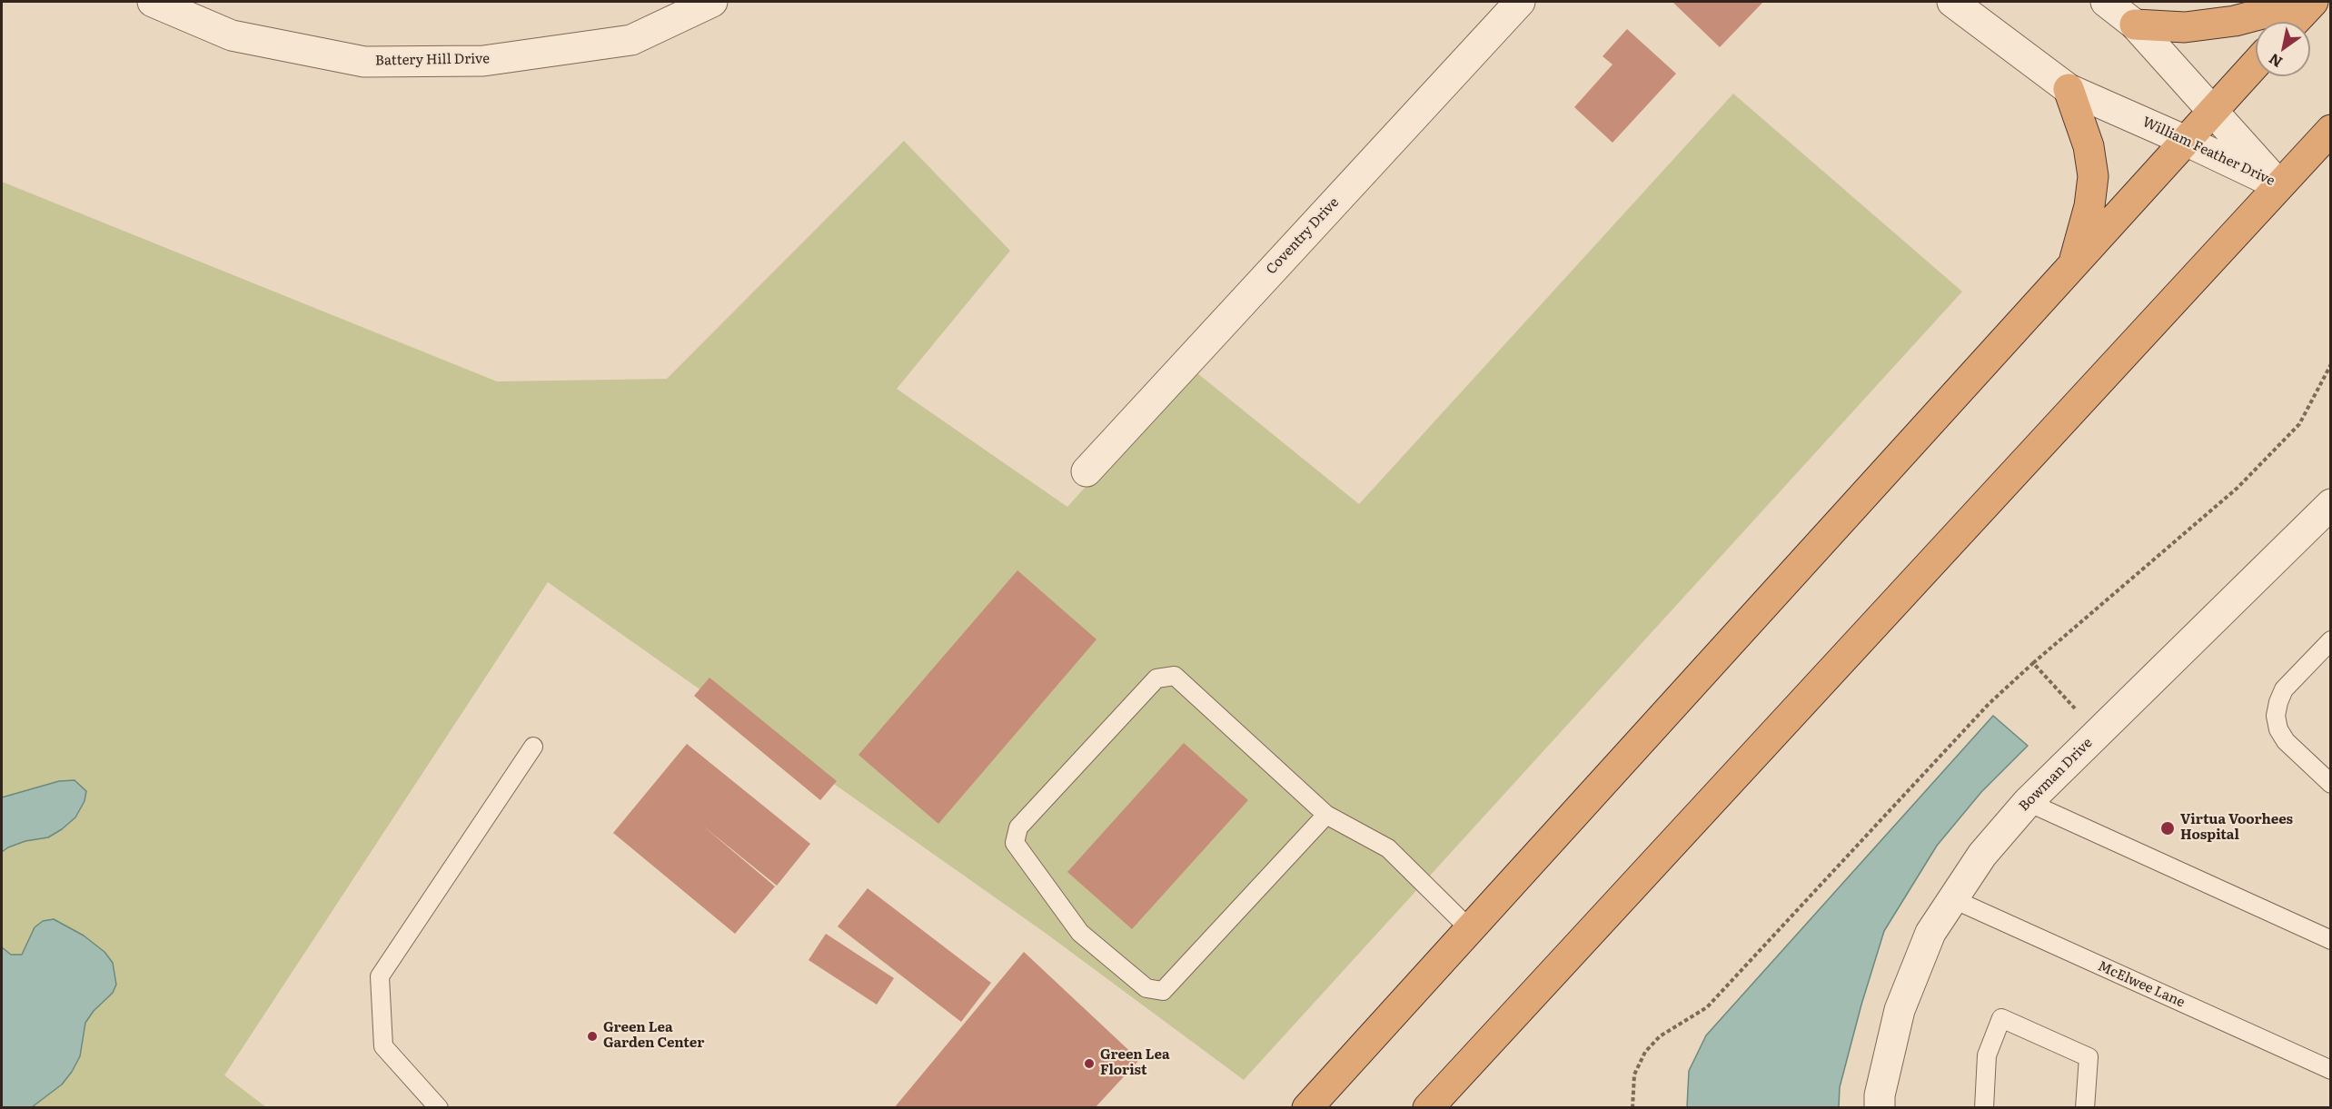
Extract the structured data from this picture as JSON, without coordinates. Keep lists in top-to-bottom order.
{
  "streets": {
    "street": [
      "Battery Hill Drive",
      "William Feather Drive",
      "Coventry Drive",
      "Bowman Drive"
    ],
    "lane": ["McElwee Lane"]
  },
  "crossings": [
    ["Bowman Drive", "McElwee Lane"]
  ],
  "places": ["Virtua Voorhees Hospital", "Green Lea Garden Center", "Green Lea Florist"],
  "north": "bottom left"
}
